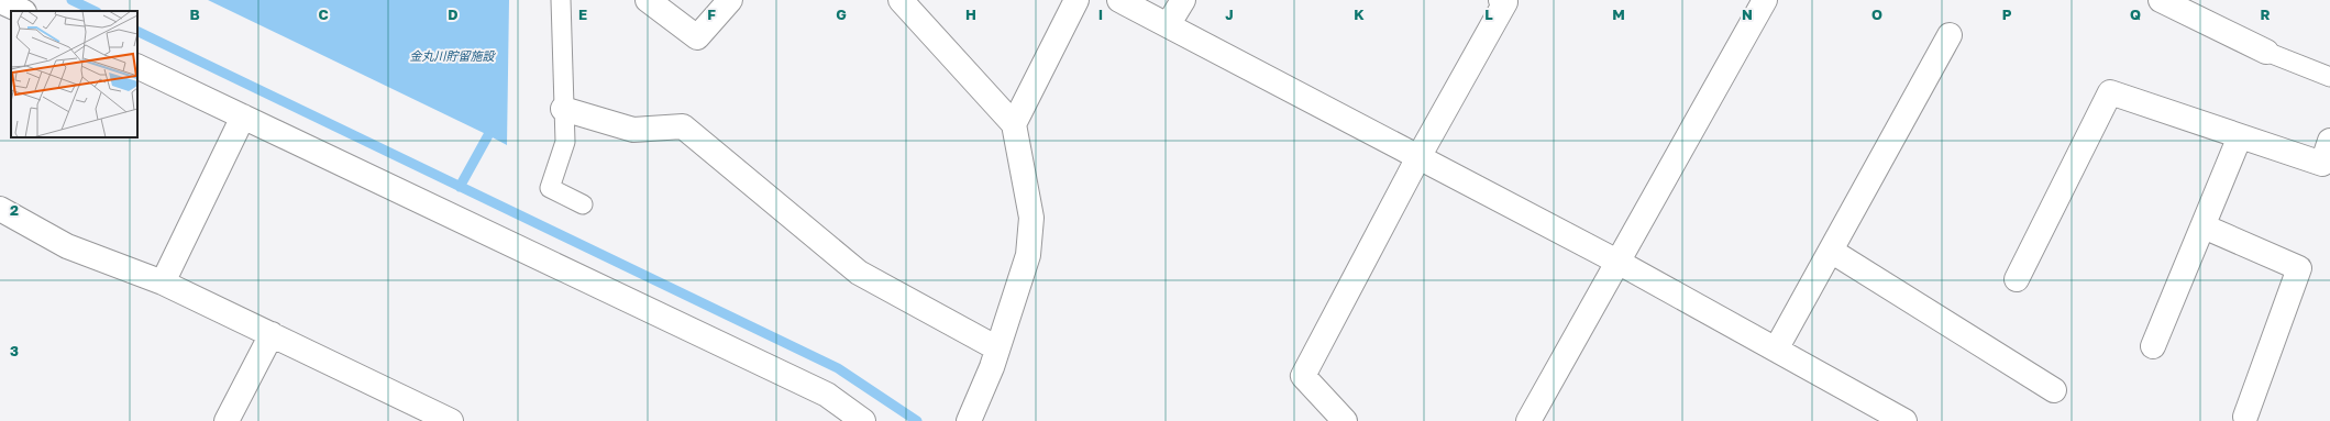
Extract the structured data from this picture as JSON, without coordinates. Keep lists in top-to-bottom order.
{
  "water": ["金丸川貯留施設"],
  "grid": {
    "columns": [
      "B",
      "C",
      "D",
      "E",
      "F",
      "G",
      "H",
      "I",
      "J",
      "K",
      "L",
      "M",
      "N",
      "O",
      "P",
      "Q",
      "R"
    ],
    "rows": ["2", "3"]
  }
}
